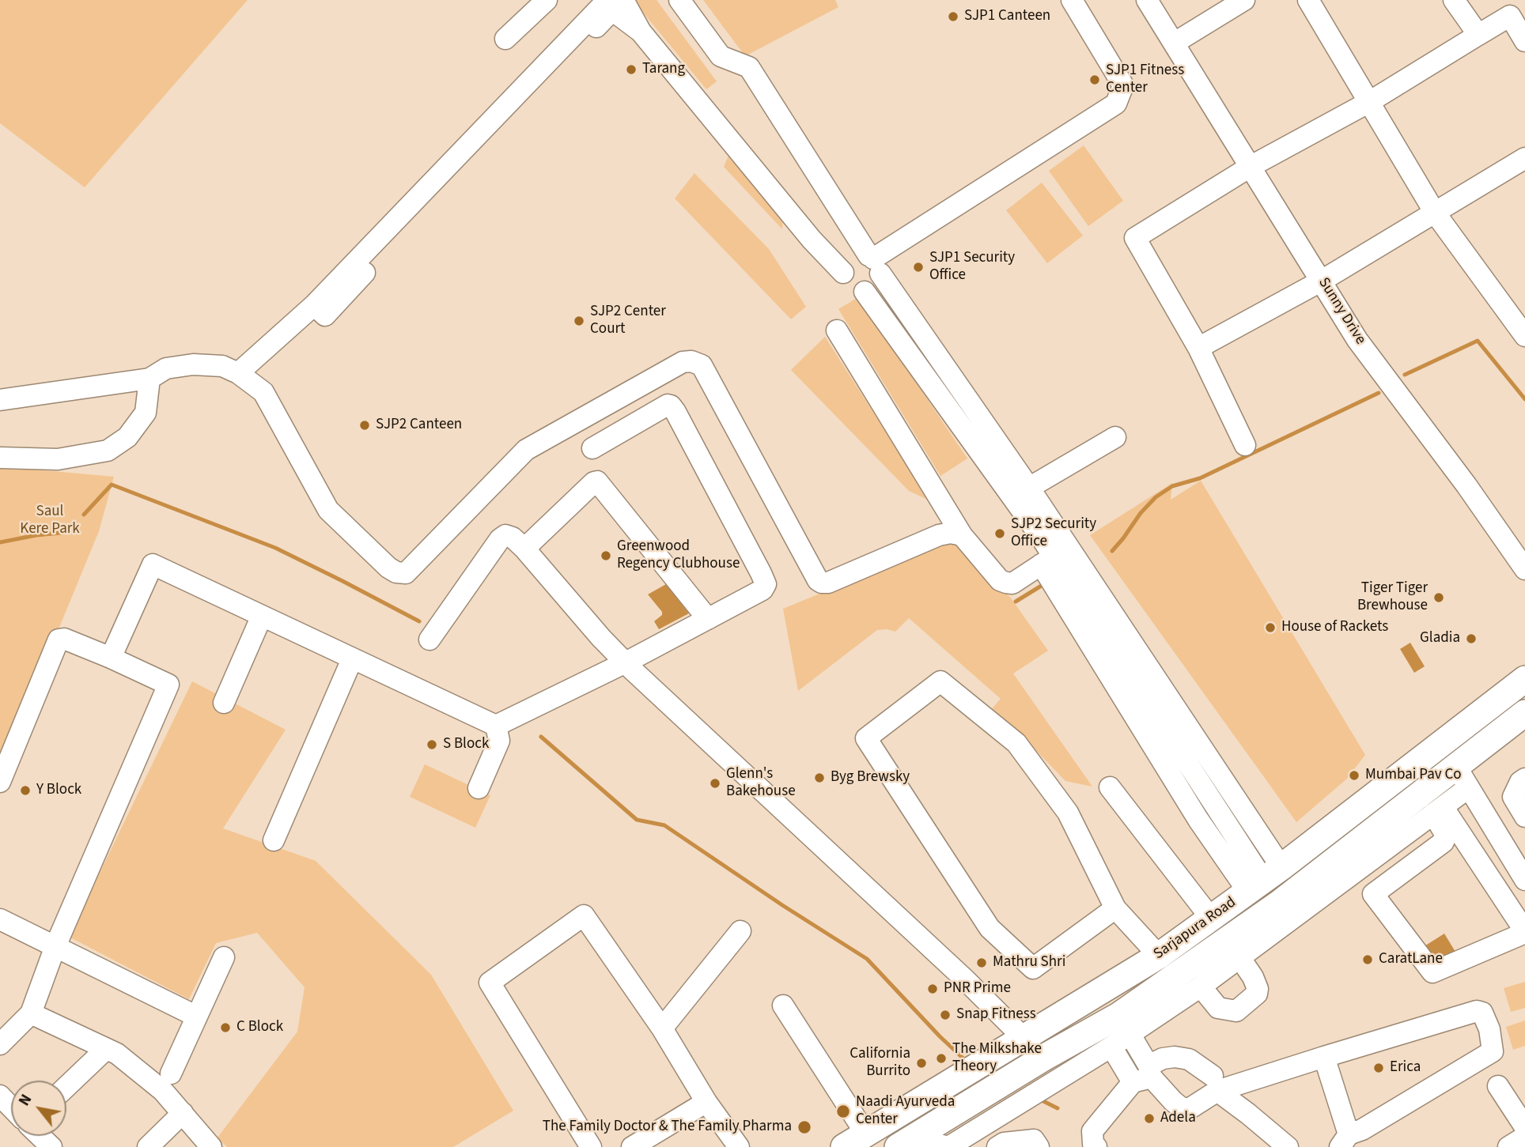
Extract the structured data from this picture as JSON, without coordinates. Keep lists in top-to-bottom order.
{
  "streets": {
    "main road": ["Sarjapura Road"],
    "street": ["Sunny Drive"]
  },
  "parks": ["Saul Kere Park"],
  "places": [
    "SJP1 Canteen",
    "Tarang",
    "SJP1 Fitness Center",
    "SJP1 Security Office",
    "SJP2 Center Court",
    "SJP2 Canteen",
    "SJP2 Security Office",
    "Greenwood Regency Clubhouse",
    "Tiger Tiger Brewhouse",
    "House of Rackets",
    "Gladia",
    "S Block",
    "Mumbai Pav Co",
    "Byg Brewsky",
    "Glenn's Bakehouse",
    "Y Block",
    "CaratLane",
    "Mathru Shri",
    "PNR Prime",
    "Snap Fitness",
    "C Block",
    "The Milkshake Theory",
    "California Burrito",
    "Erica",
    "Naadi Ayurveda Center",
    "Adela",
    "The Family Doctor & The Family Pharma"
  ],
  "north": "top left"
}
